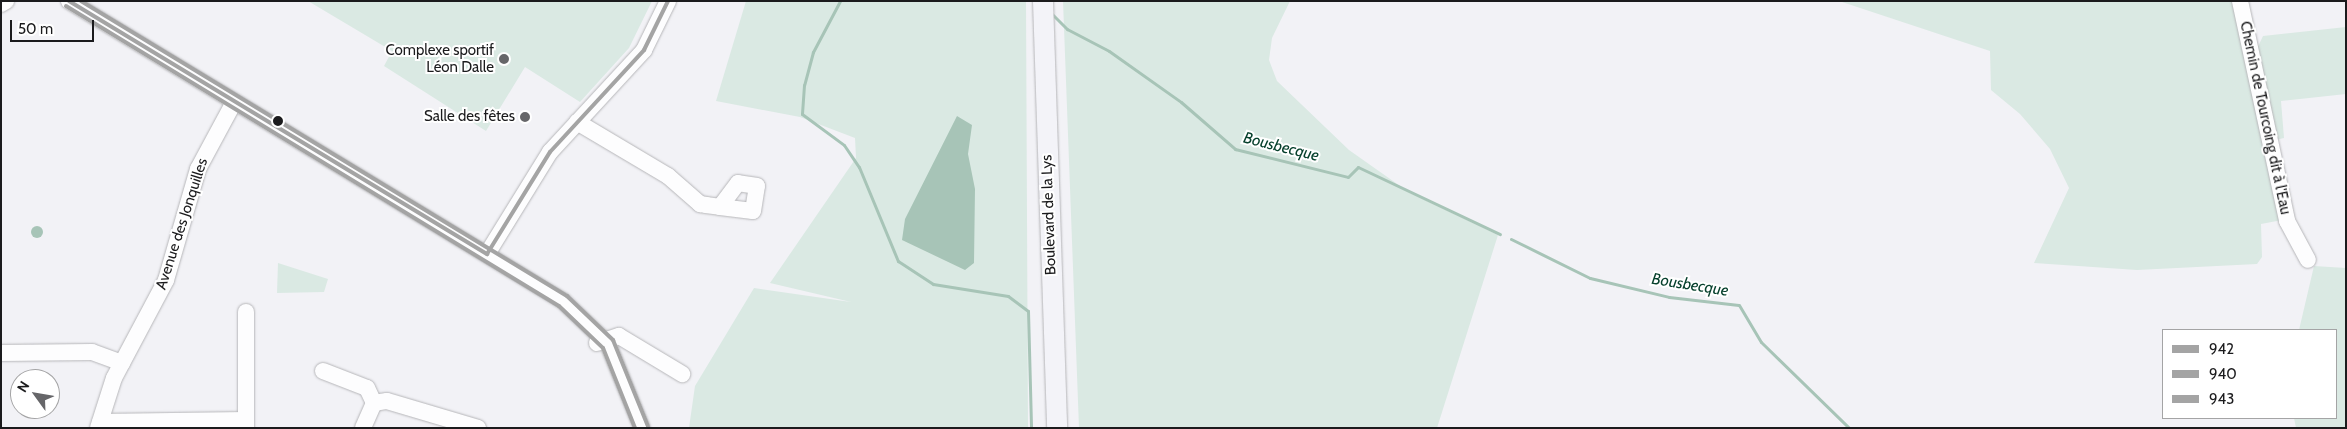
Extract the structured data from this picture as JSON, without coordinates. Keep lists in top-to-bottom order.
{
  "streets": {
    "main road": ["Boulevard de la Lys"],
    "street": ["Chemin de Tourcoing dit à l'Eau", "Avenue des Jonquilles"]
  },
  "water": ["Bousbecque"],
  "places": ["Complexe sportif Léon Dalle", "Salle des fêtes"],
  "lines": ["transit line 942", "transit line 943", "transit line 940"],
  "legend": ["942", "940", "943"],
  "scale_bar": "50 m",
  "north": "top left"
}
